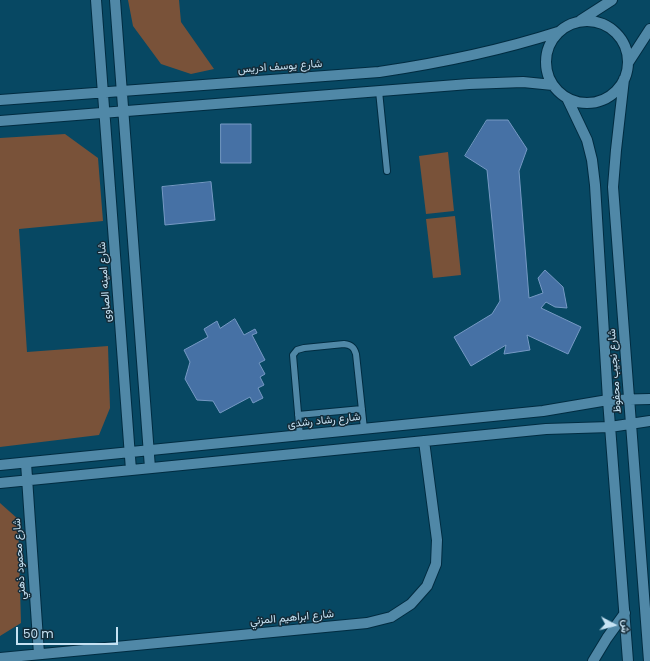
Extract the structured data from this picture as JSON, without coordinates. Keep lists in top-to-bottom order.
{
  "streets": {
    "street": [
      "شارع يوسف ادريس",
      "شارع امينه الصاوى",
      "شارع نجيب محفوظ",
      "شارع رشاد رشدى",
      "شارع محمود ذهني",
      "شارع ابراهيم المزني"
    ]
  },
  "crossings": [
    ["شارع يوسف ادريس", "شارع امينه الصاوى"],
    ["شارع يوسف ادريس", "شارع نجيب محفوظ"],
    ["شارع امينه الصاوى", "شارع رشاد رشدى"],
    ["شارع نجيب محفوظ", "شارع رشاد رشدى"],
    ["شارع رشاد رشدى", "شارع محمود ذهني"],
    ["شارع محمود ذهني", "شارع ابراهيم المزني"]
  ],
  "scale_bar": "50 m",
  "north": "right"
}
